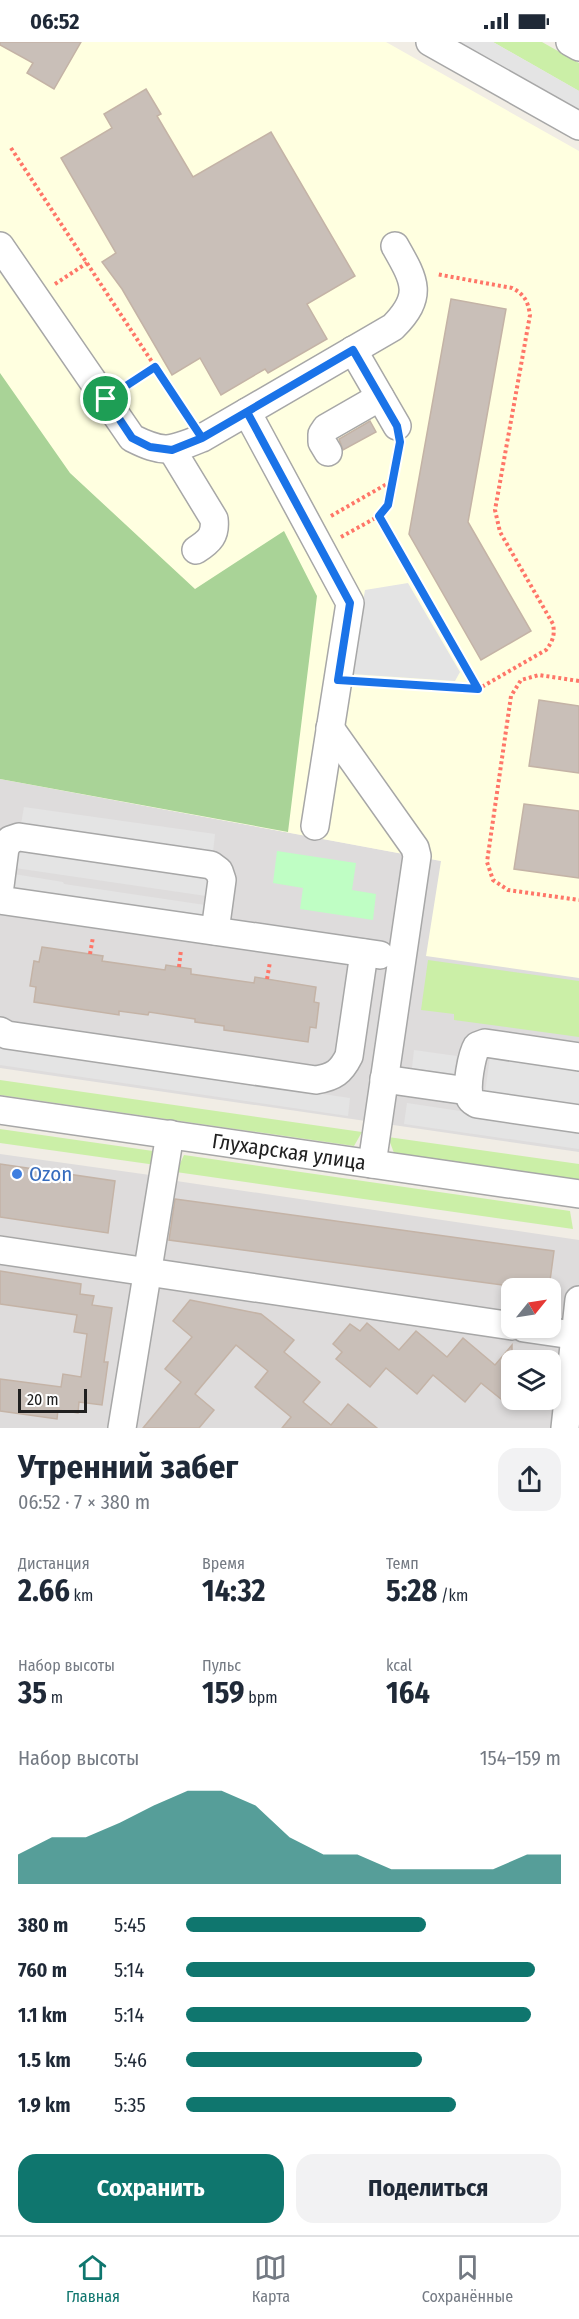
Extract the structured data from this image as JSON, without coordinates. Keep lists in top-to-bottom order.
{
  "streets": {
    "street": ["Глухарская улица"]
  },
  "places": ["Ozon"],
  "scale_bar": "20 m",
  "north": "top right",
  "page": {
    "status": "06:52",
    "scale": "20 m",
    "heading": ["Утренний забег", "06:52 · 7 × 380 m"],
    "stats": [
      ["Дистанция", "2.66 km"],
      ["Время", "14:32"],
      ["Темп", "5:28 /km"],
      ["Набор высоты", "35 m"],
      ["Пульс", "159 bpm"],
      ["kcal", "164"]
    ],
    "chart": ["Набор высоты", "154–159 m"],
    "list": [
      {
        "name": "380 m",
        "note": "5:45"
      },
      {
        "name": "760 m",
        "note": "5:14"
      },
      {
        "name": "1.1 km",
        "note": "5:14"
      },
      {
        "name": "1.5 km",
        "note": "5:46"
      },
      {
        "name": "1.9 km",
        "note": "5:35"
      }
    ],
    "buttons": ["Сохранить", "Поделиться"],
    "tabs": ["Главная", "Карта", "Сохранённые"]
  }
}
